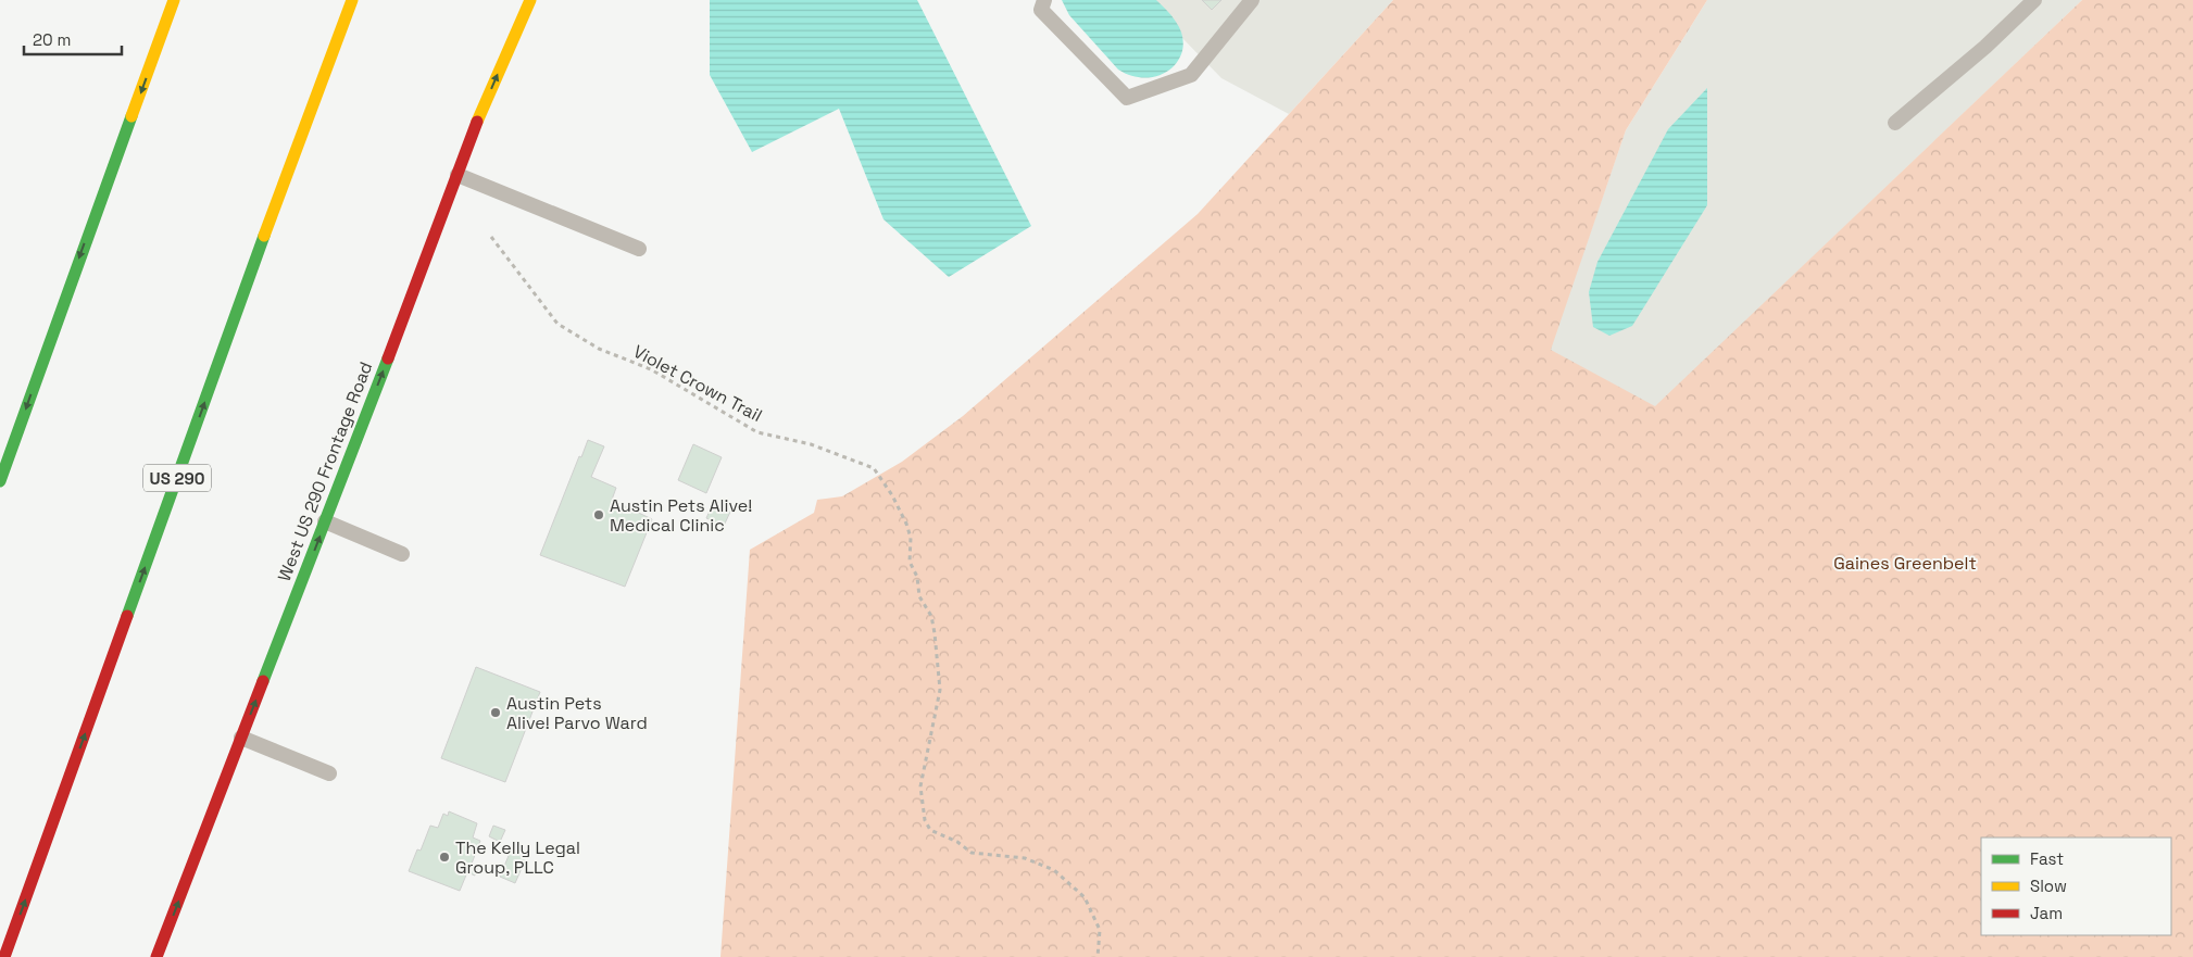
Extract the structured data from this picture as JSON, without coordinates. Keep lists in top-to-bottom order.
{
  "streets": {
    "main road": ["West US 290 Frontage Road", "US 290"],
    "path": ["Violet Crown Trail"]
  },
  "one_way": ["West US 290 Frontage Road"],
  "parks": ["Gaines Greenbelt"],
  "places": ["Austin Pets Alive! Medical Clinic", "Austin Pets Alive! Parvo Ward", "The Kelly Legal Group, PLLC"],
  "legend": ["Fast", "Slow", "Jam"],
  "scale_bar": "20 m"
}
